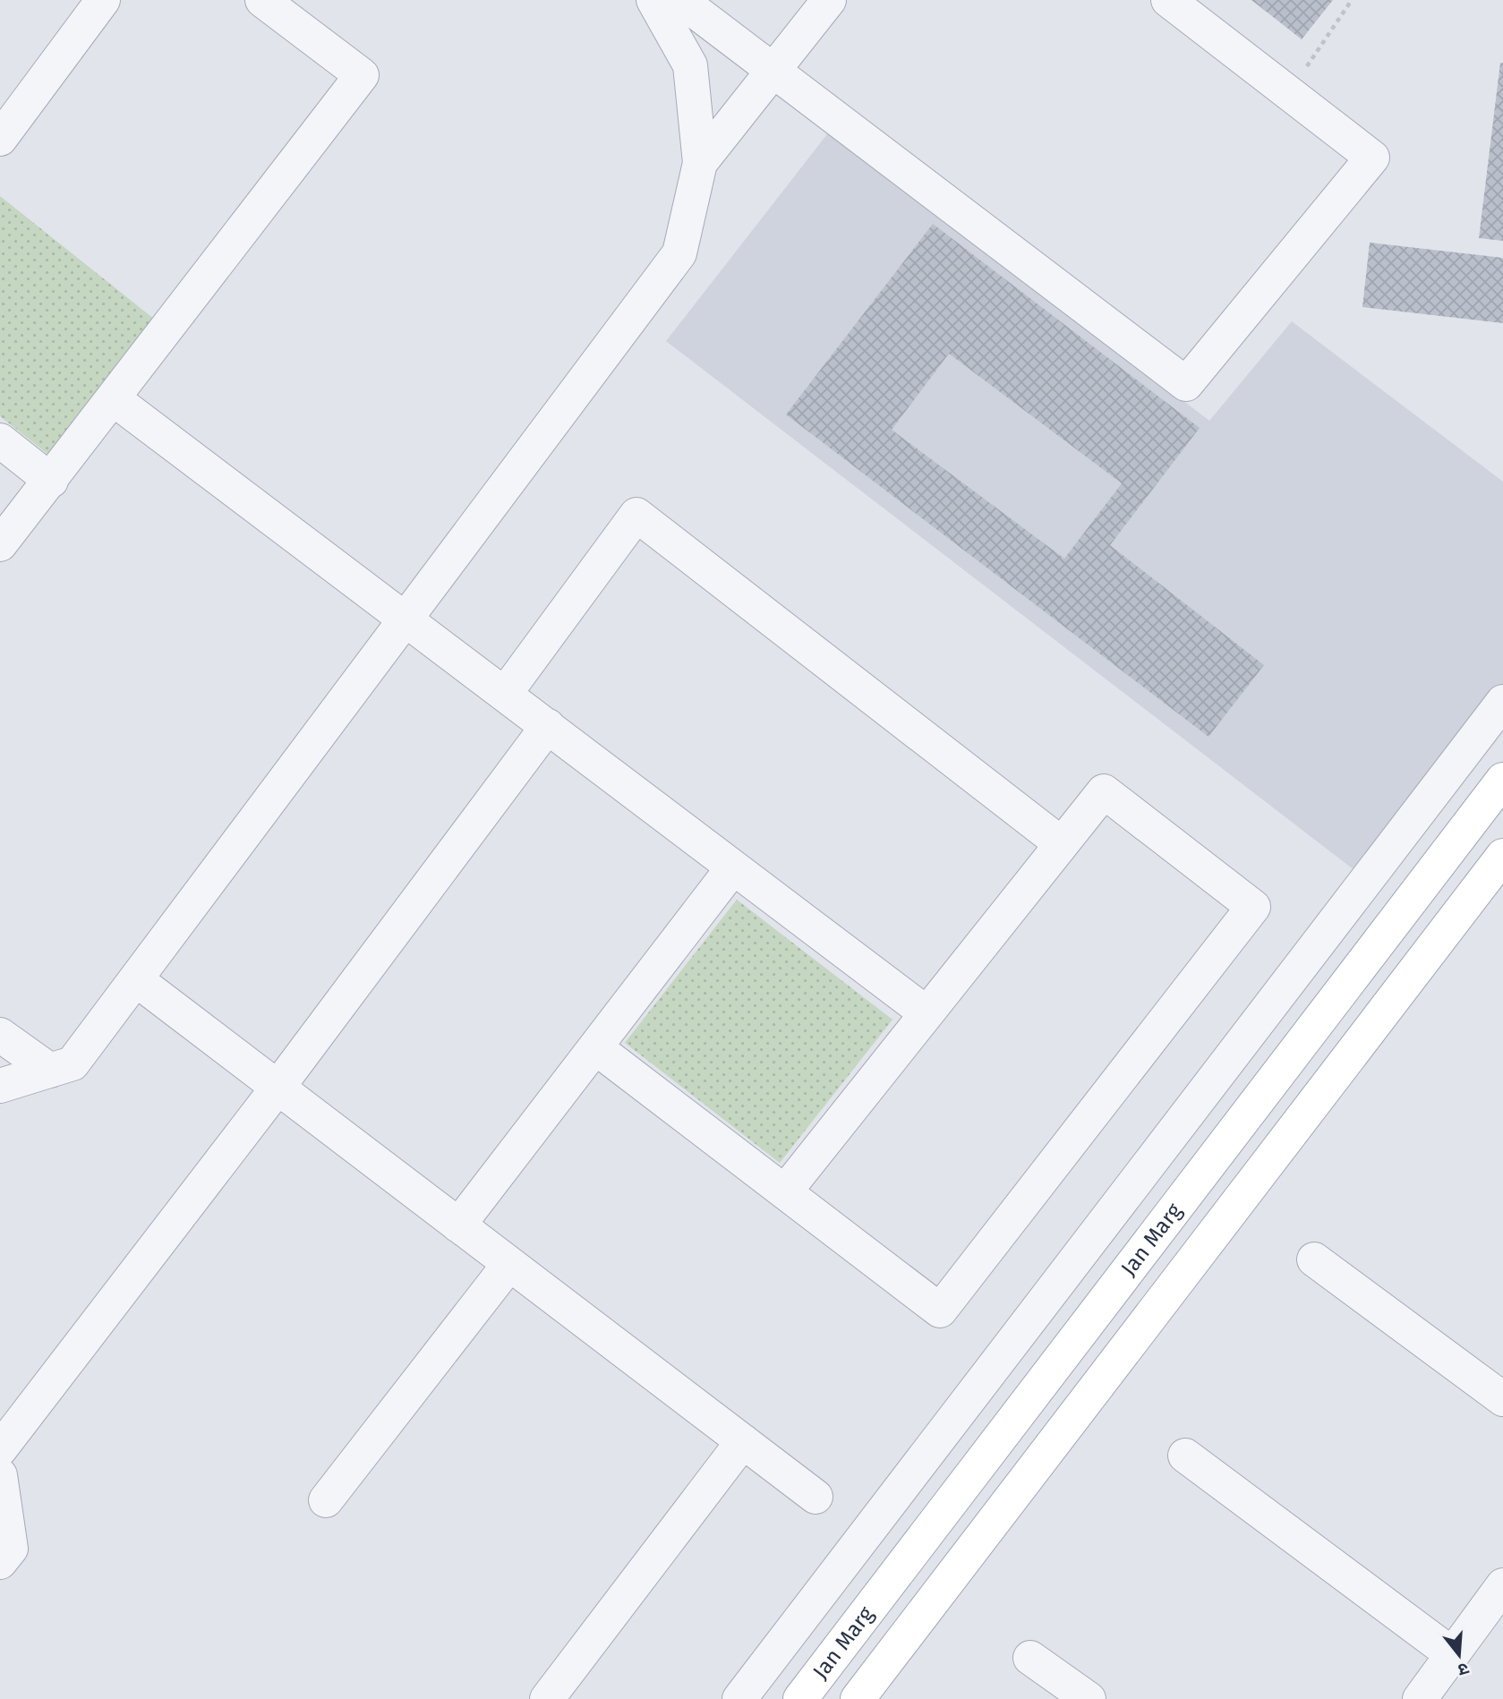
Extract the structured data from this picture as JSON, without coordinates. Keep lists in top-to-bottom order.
{
  "streets": {
    "main road": ["Jan Marg"]
  },
  "north": "bottom"
}
